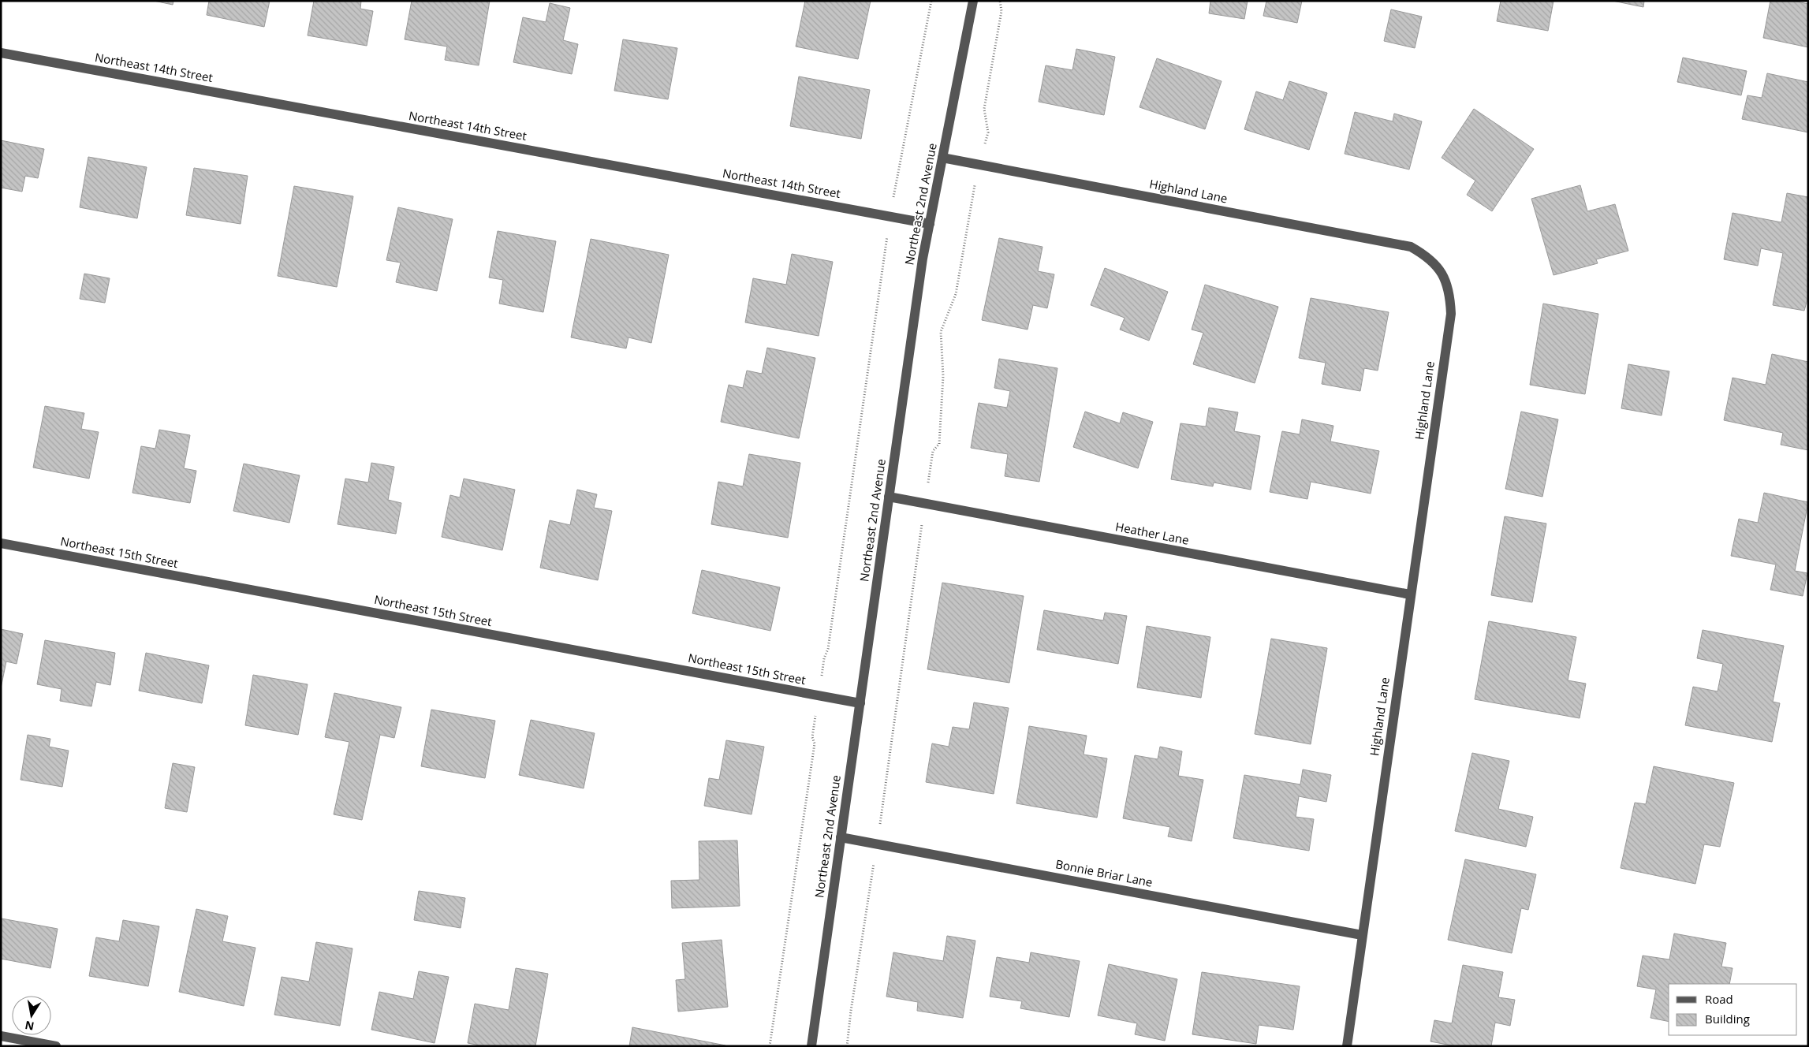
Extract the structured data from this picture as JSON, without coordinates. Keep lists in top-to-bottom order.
{
  "streets": {
    "street": [
      "Northeast 14th Street",
      "Highland Lane",
      "Northeast 2nd Avenue",
      "Heather Lane",
      "Northeast 15th Street",
      "Bonnie Briar Lane"
    ]
  },
  "crossings": [
    ["Northeast 14th Street", "Northeast 2nd Avenue"],
    ["Highland Lane", "Northeast 2nd Avenue"],
    ["Highland Lane", "Heather Lane"],
    ["Highland Lane", "Bonnie Briar Lane"],
    ["Northeast 2nd Avenue", "Heather Lane"],
    ["Northeast 2nd Avenue", "Northeast 15th Street"],
    ["Northeast 2nd Avenue", "Bonnie Briar Lane"]
  ],
  "legend": ["Road", "Building"],
  "north": "bottom"
}
